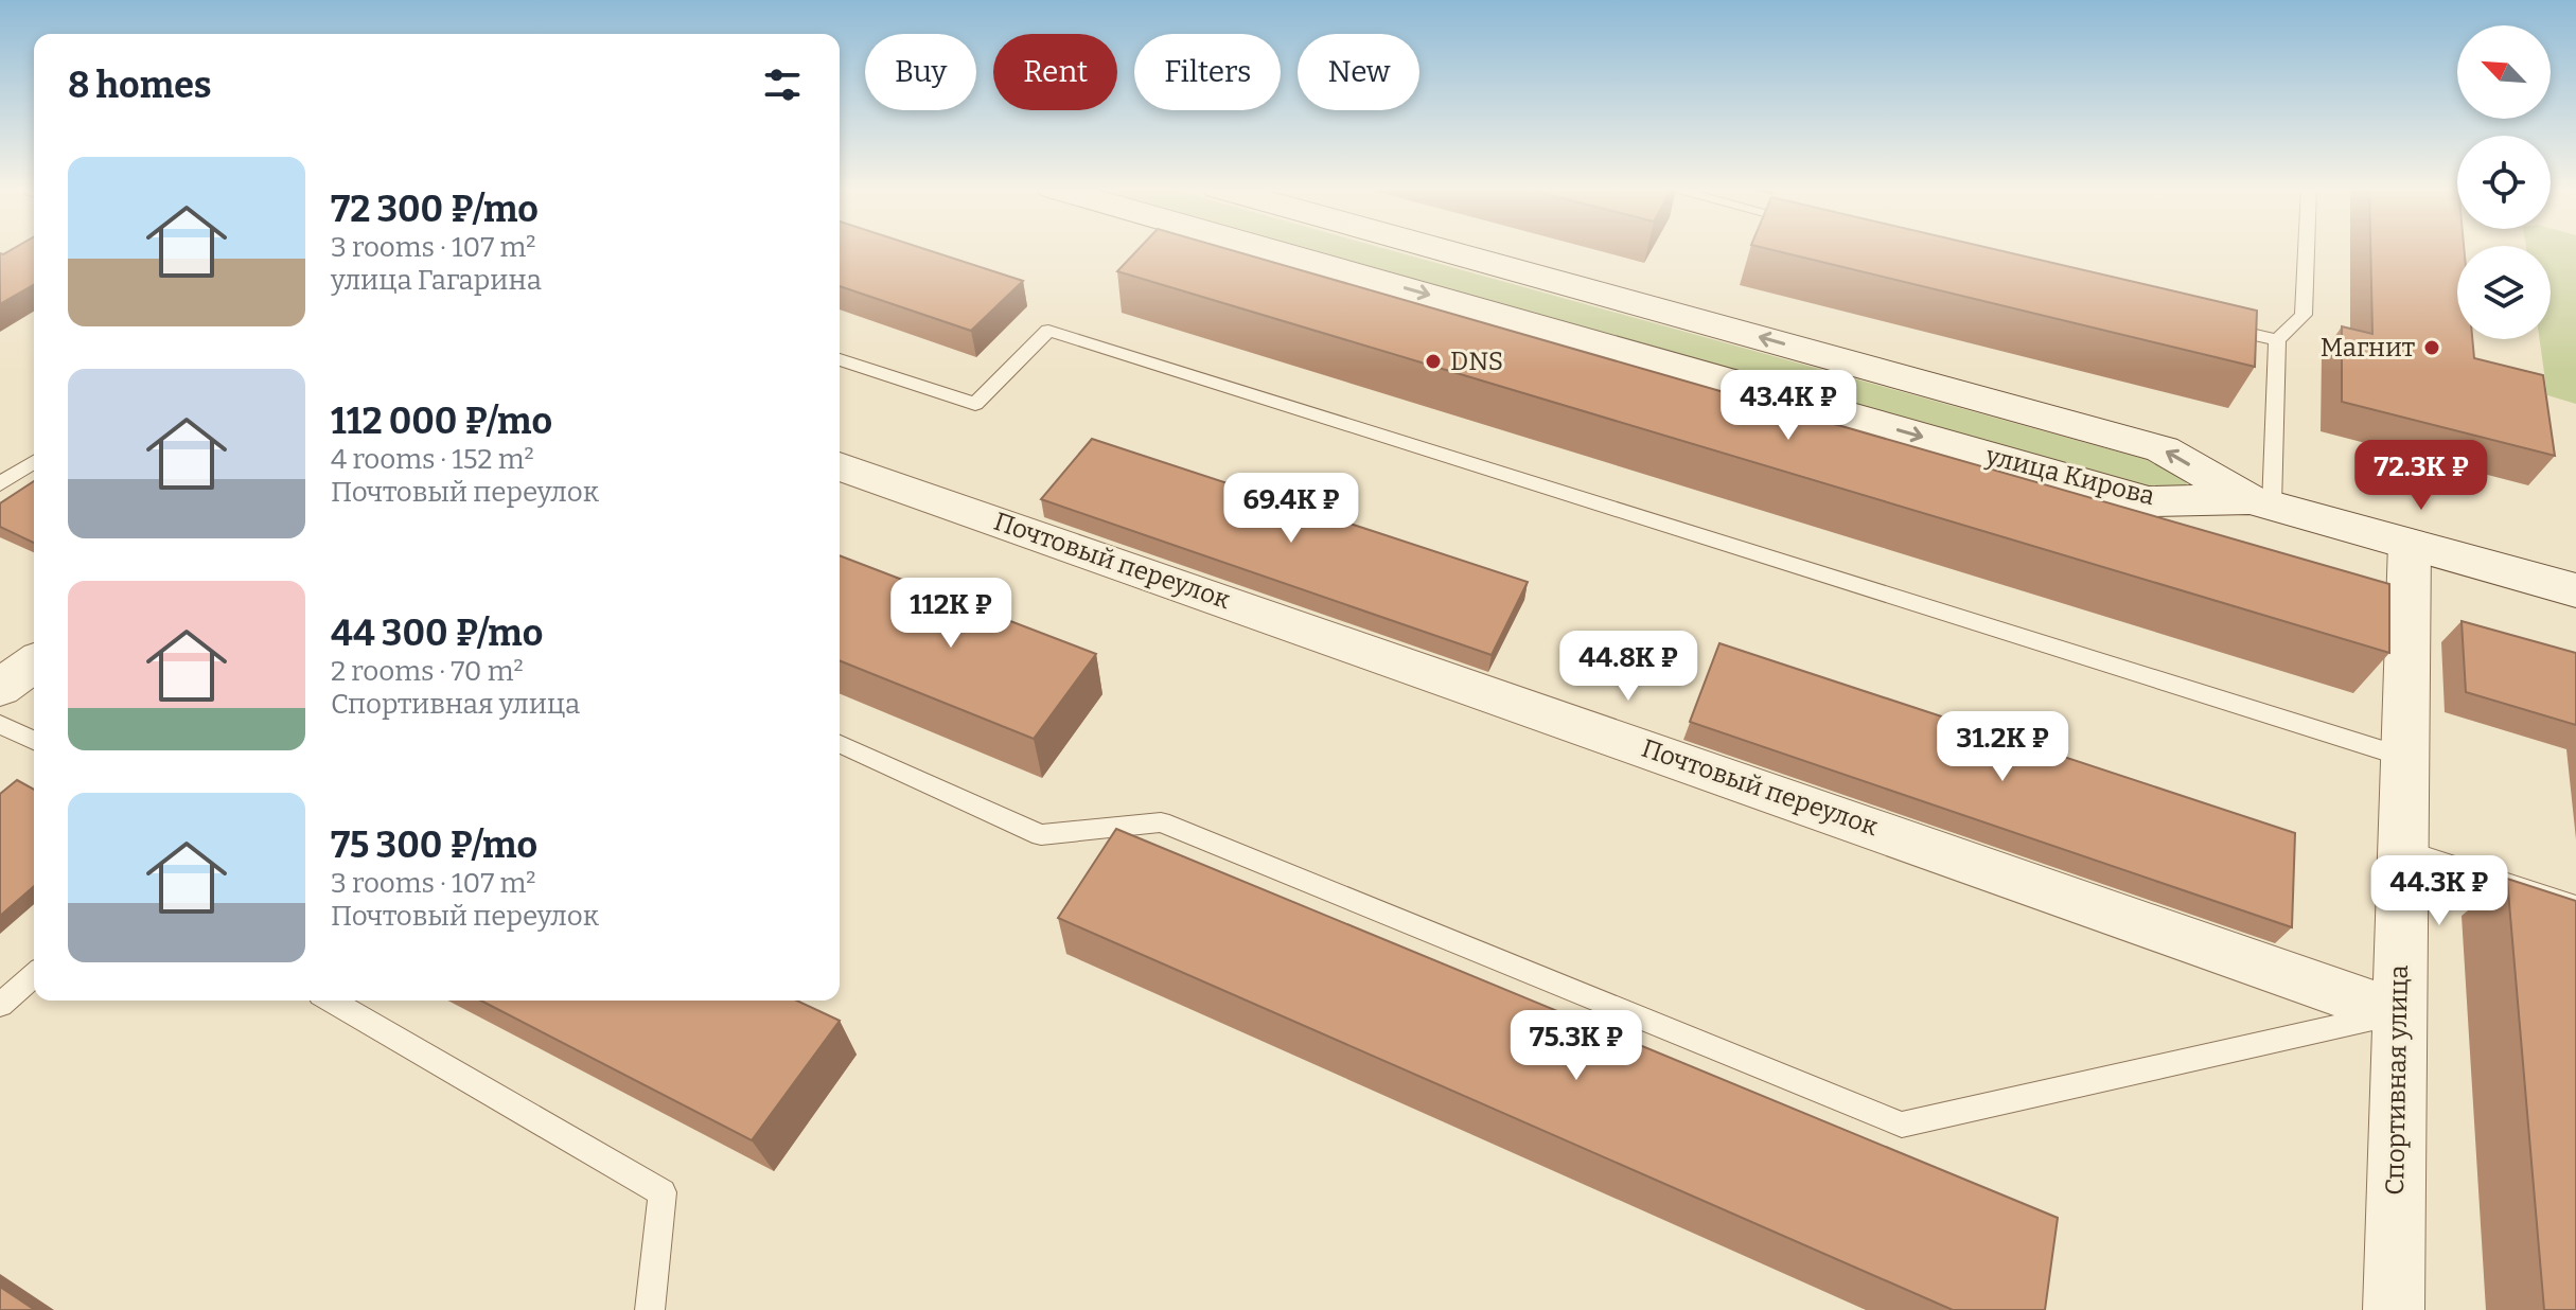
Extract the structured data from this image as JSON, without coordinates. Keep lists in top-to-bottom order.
{
  "streets": {
    "main road": ["улица Кирова"],
    "street": ["Почтовый переулок", "Спортивная улица"]
  },
  "crossings": [
    ["Почтовый переулок", "Спортивная улица"]
  ],
  "places": ["Магнит", "DNS"],
  "north": "top left",
  "page": {
    "chip": [
      "Buy",
      "Rent",
      "Filters",
      "New"
    ],
    "heading": "8 homes",
    "list": [
      {
        "name": "72 300 ₽/mo",
        "note": "3 rooms · 107 m² · улица Гагарина"
      },
      {
        "name": "112 000 ₽/mo",
        "note": "4 rooms · 152 m² · Почтовый переулок"
      },
      {
        "name": "44 300 ₽/mo",
        "note": "2 rooms · 70 m² · Спортивная улица"
      },
      {
        "name": "75 300 ₽/mo",
        "note": "3 rooms · 107 m² · Почтовый переулок"
      }
    ],
    "price": [
      "43.4K ₽",
      "72.3K ₽",
      "69.4K ₽",
      "112K ₽",
      "44.8K ₽",
      "31.2K ₽",
      "44.3K ₽",
      "75.3K ₽"
    ]
  }
}
